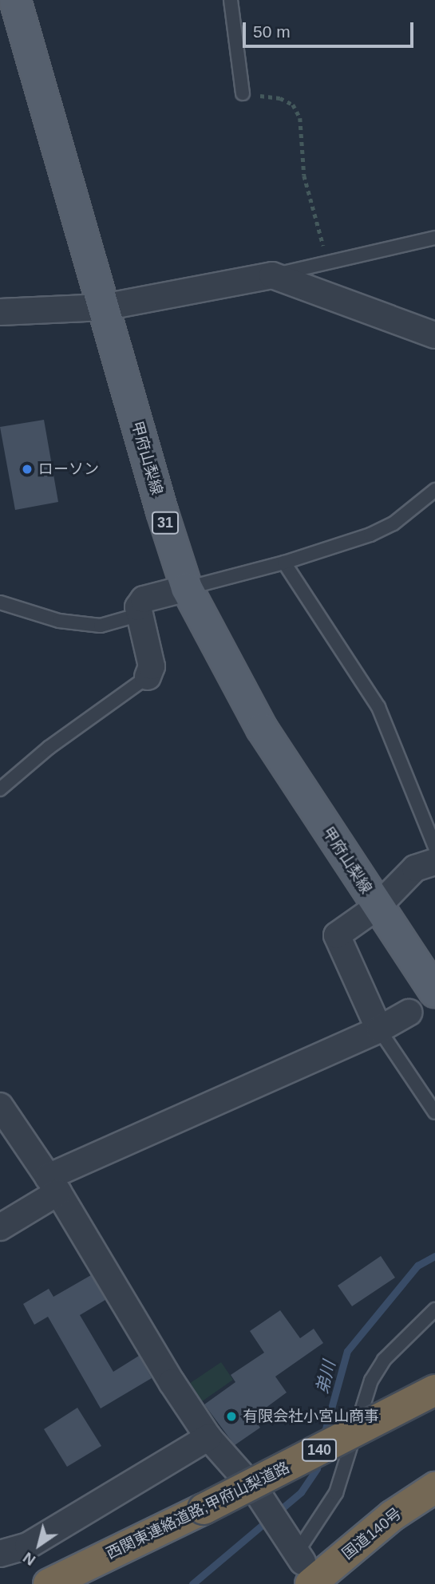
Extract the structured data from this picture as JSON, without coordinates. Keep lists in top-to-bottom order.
{
  "streets": {
    "highway": ["140", "西関東連絡道路;甲府山梨道路", "国道140号"],
    "main road": ["甲府山梨線", "31"]
  },
  "water": ["弟川"],
  "places": ["ローソン", "有限会社小宮山商事"],
  "scale_bar": "50 m",
  "north": "bottom left"
}
